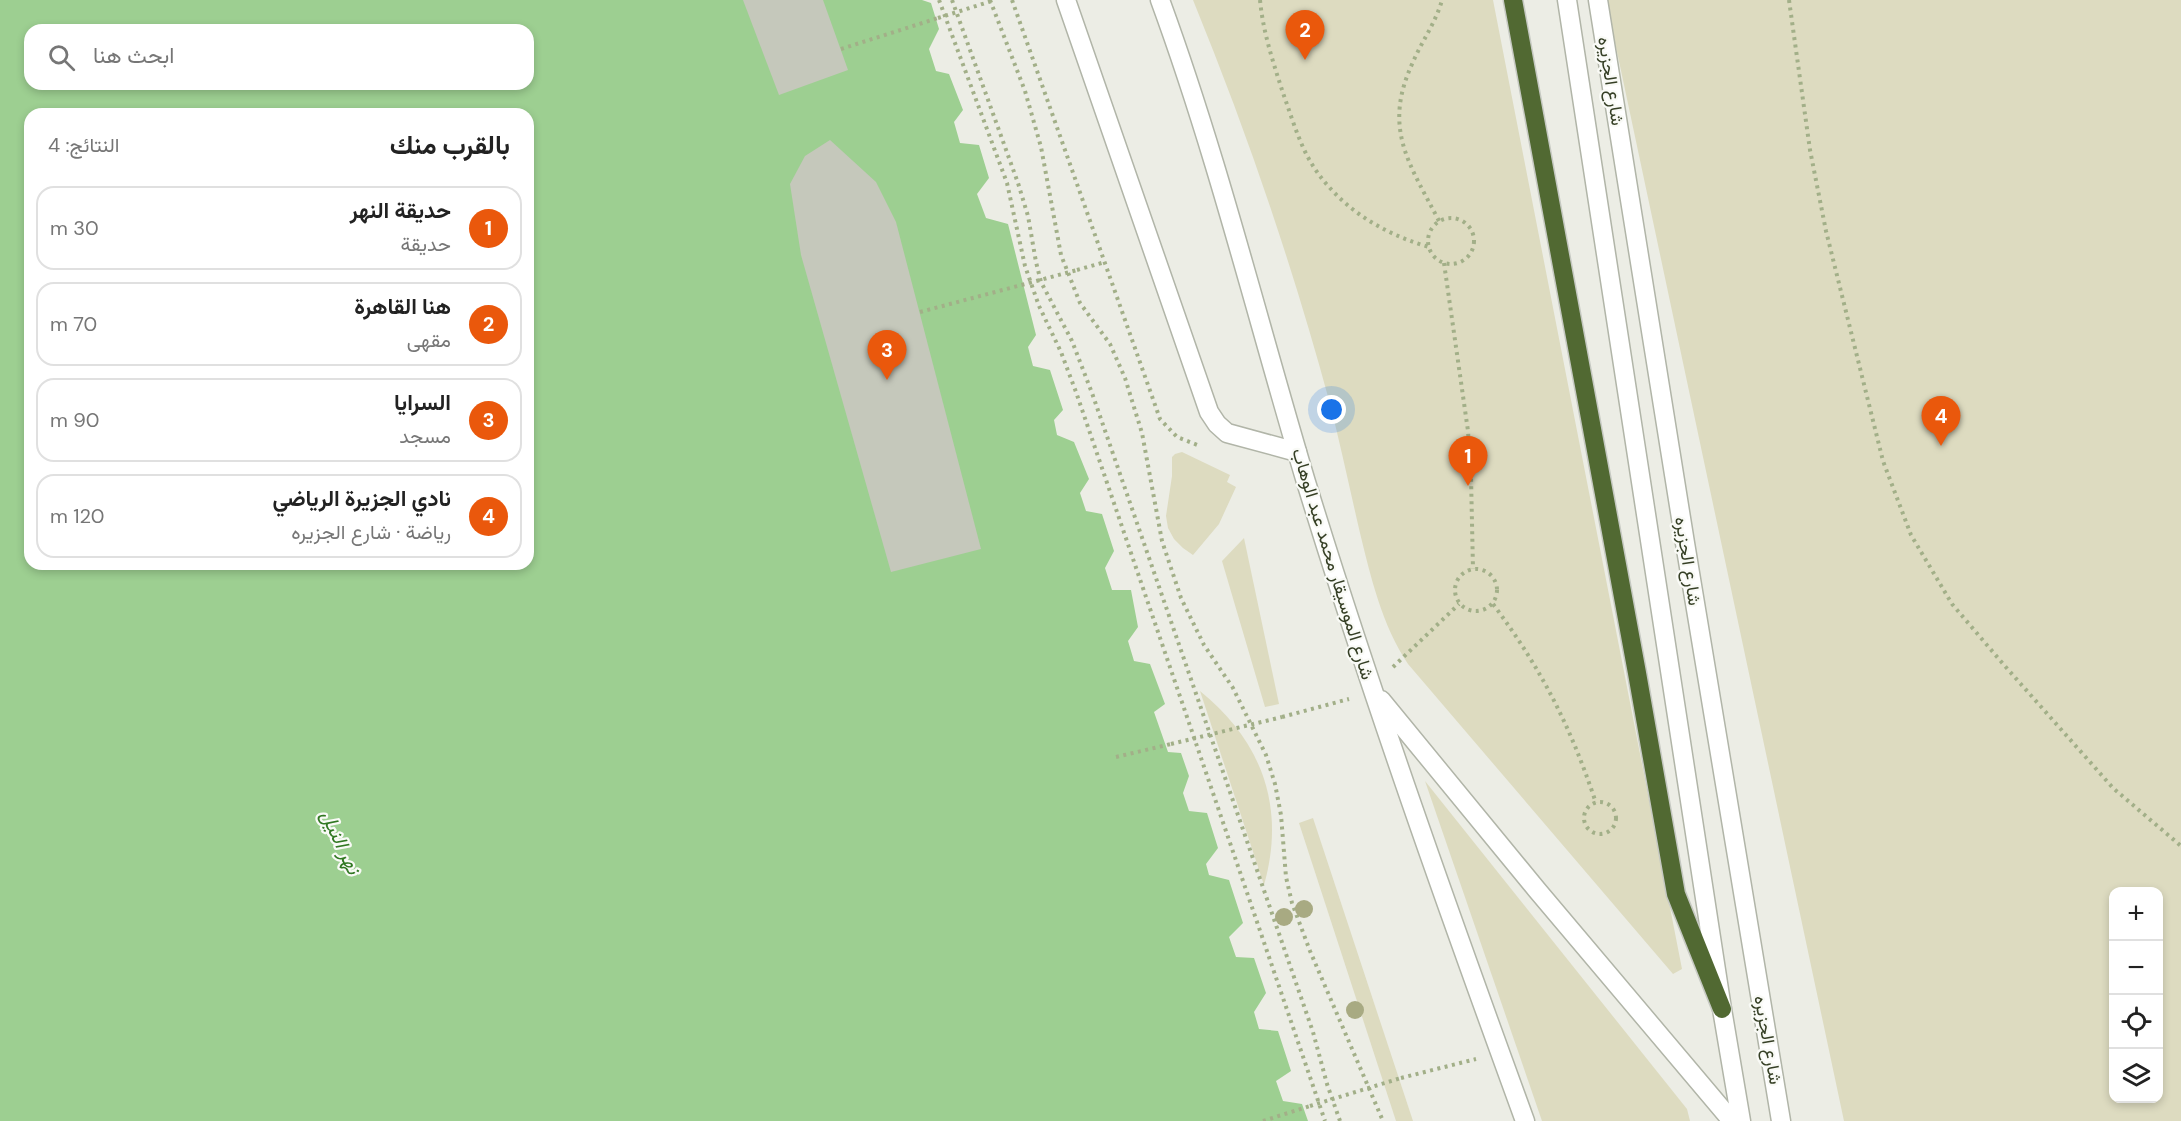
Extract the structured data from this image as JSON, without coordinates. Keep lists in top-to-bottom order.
{
  "streets": {
    "street": ["شارع الجزيره", "شارع الموسيقار محمد عبد الوهاب"]
  },
  "water": ["نهر النيل"],
  "page": {
    "pins": [
      "2",
      "3",
      "4",
      "1"
    ],
    "search": "ابحث هنا",
    "heading": ["بالقرب منك", "النتائج: 4"],
    "list": [
      {
        "mark": "1",
        "name": "حديقة النهر",
        "note": "حديقة",
        "value": "30 m"
      },
      {
        "mark": "2",
        "name": "هنا القاهرة",
        "note": "مقهى",
        "value": "70 m"
      },
      {
        "mark": "3",
        "name": "السرايا",
        "note": "مسجد",
        "value": "90 m"
      },
      {
        "mark": "4",
        "name": "نادي الجزيرة الرياضي",
        "note": "رياضة · شارع الجزيره",
        "value": "120 m"
      }
    ],
    "map_buttons": ["+", "−"]
  }
}
